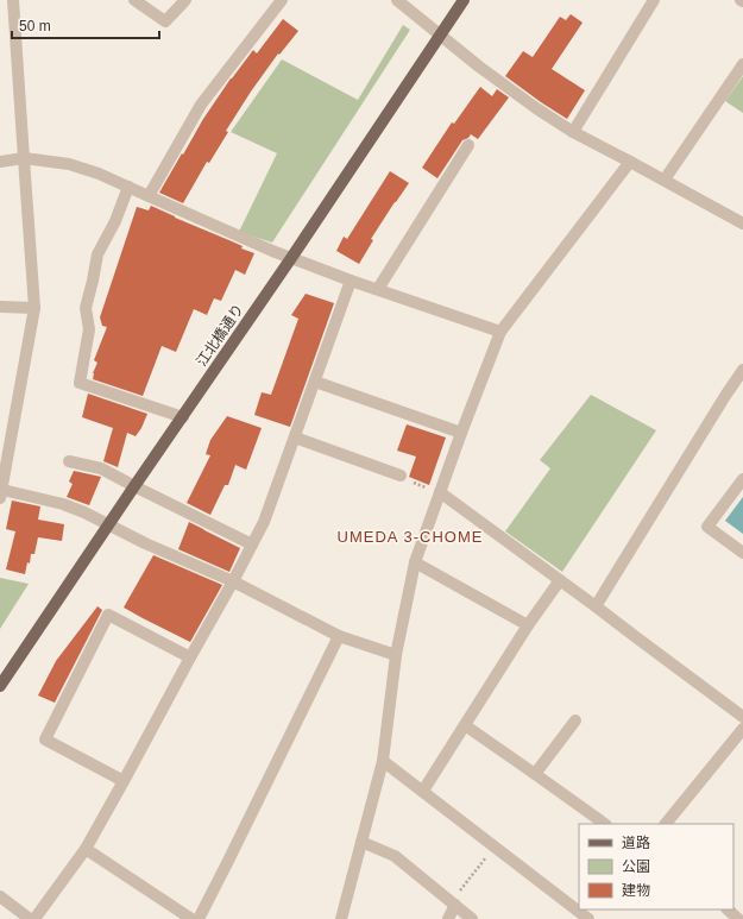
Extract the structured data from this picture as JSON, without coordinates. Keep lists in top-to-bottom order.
{
  "streets": {
    "main road": ["江北橋通り"]
  },
  "districts": ["UMEDA 3-CHOME"],
  "legend": ["道路", "公園", "建物"],
  "scale_bar": "50 m"
}
